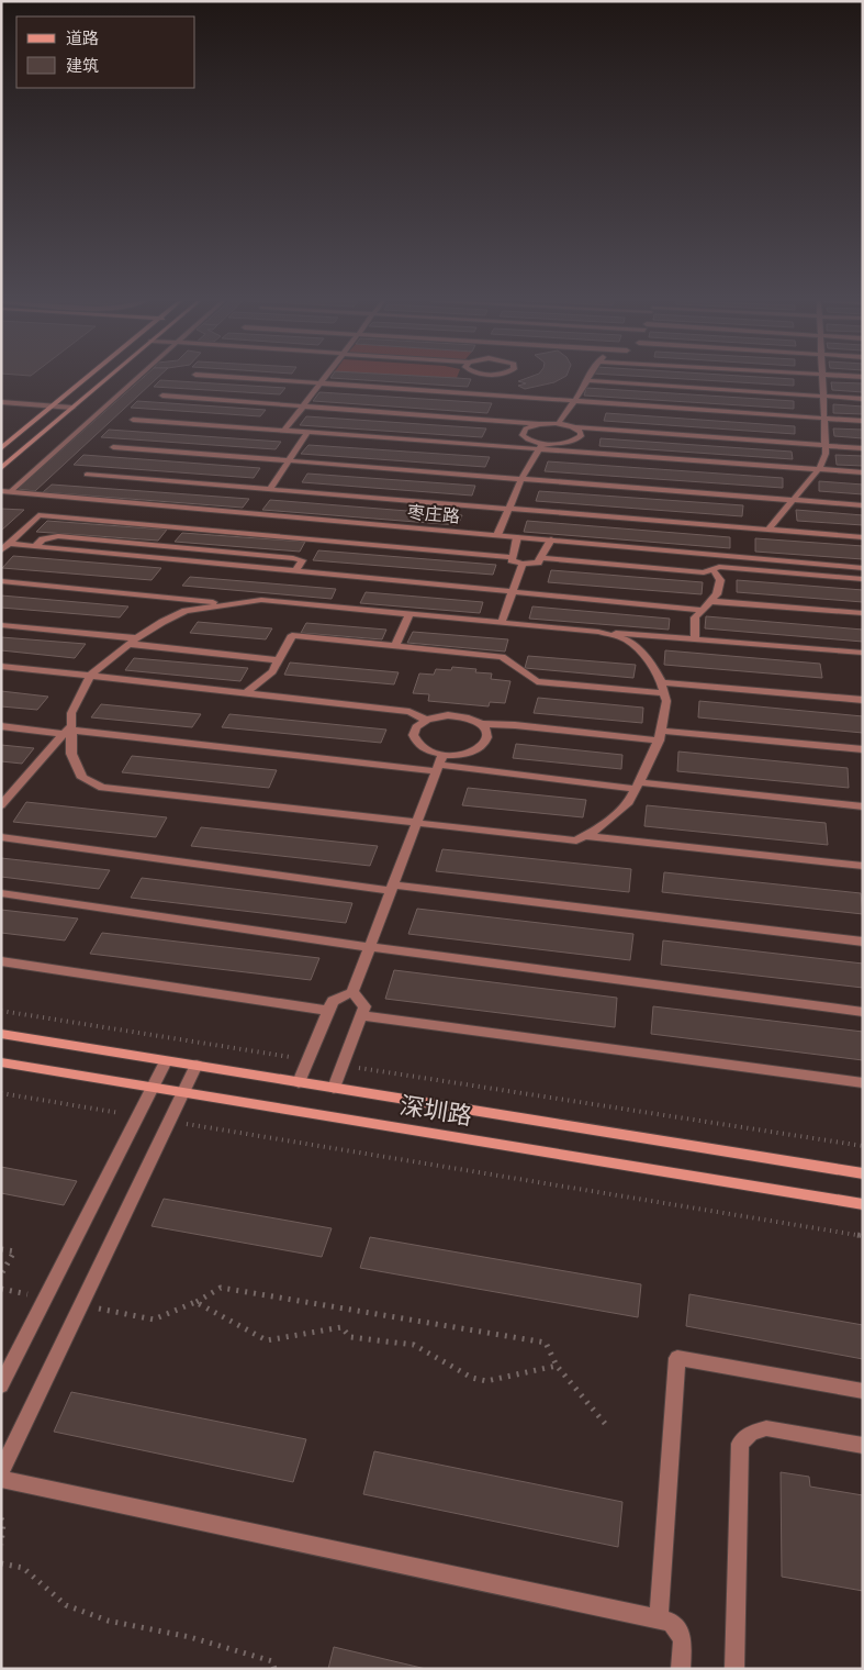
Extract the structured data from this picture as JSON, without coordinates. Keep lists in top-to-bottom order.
{
  "streets": {
    "street": ["枣庄路", "深圳路"]
  },
  "legend": ["道路", "建筑"]
}
